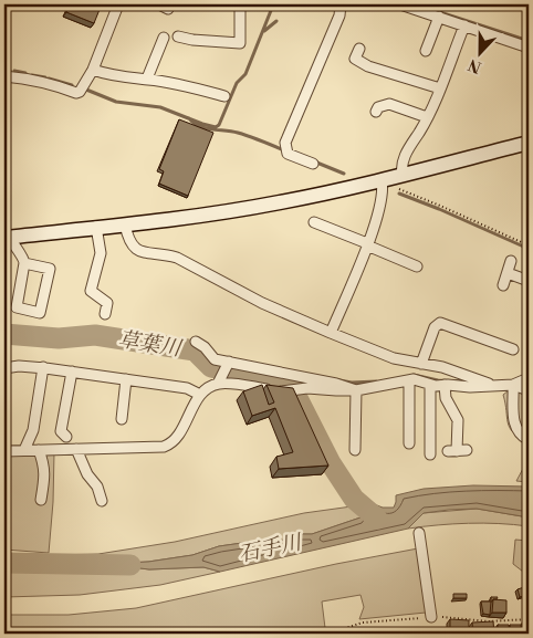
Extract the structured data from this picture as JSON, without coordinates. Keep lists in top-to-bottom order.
{
  "water": ["草葉川", "石手川"],
  "north": "bottom"
}
